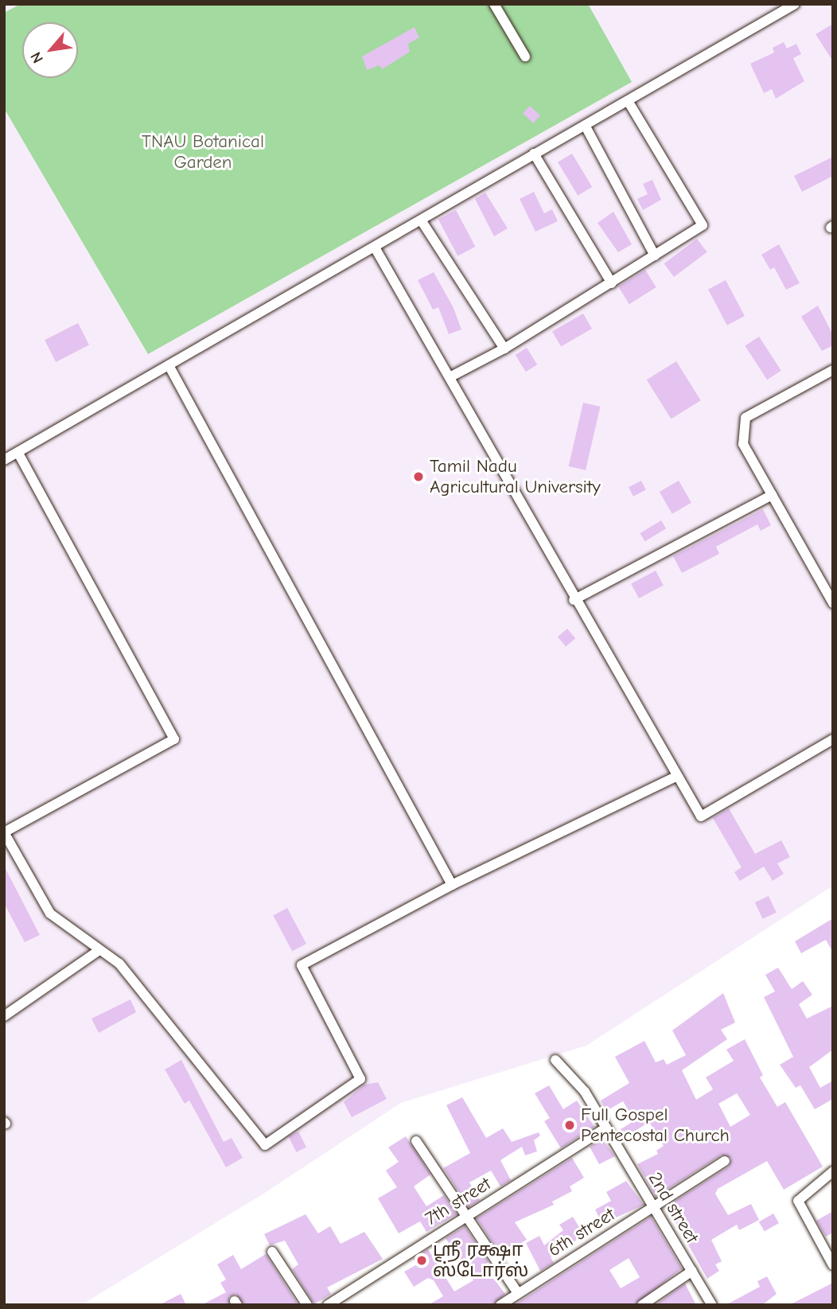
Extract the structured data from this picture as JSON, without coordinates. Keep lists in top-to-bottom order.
{
  "streets": {
    "street": ["7th street", "2nd street", "6th street"]
  },
  "crossings": [
    ["7th street", "2nd street"],
    ["2nd street", "6th street"]
  ],
  "parks": ["TNAU Botanical Garden"],
  "places": ["Tamil Nadu Agricultural University", "Full Gospel Pentecostal Church", "ஶ்ரீ ரக்ஷா ஸ்டோர்ஸ்"],
  "north": "bottom left"
}
